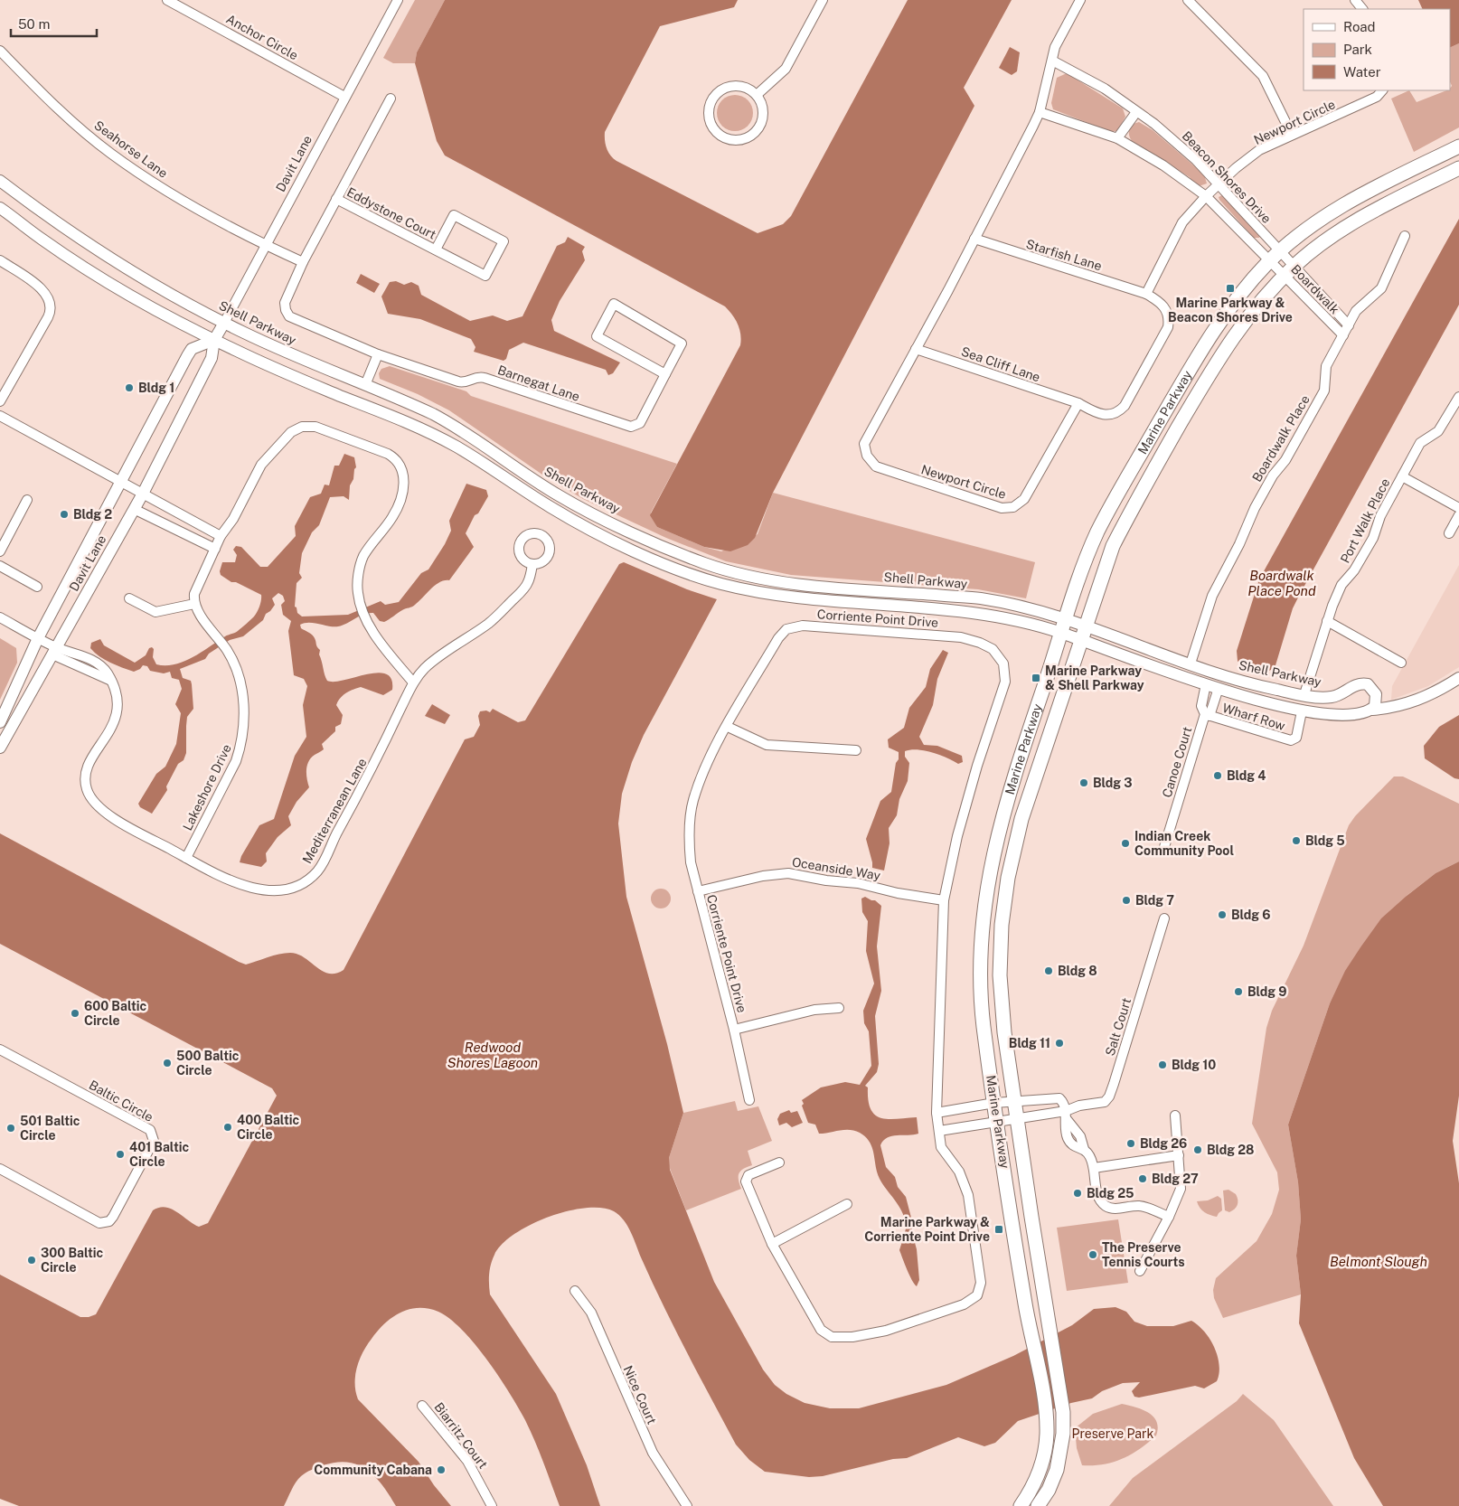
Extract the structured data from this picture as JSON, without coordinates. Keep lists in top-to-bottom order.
{
  "streets": {
    "main road": ["Marine Parkway"],
    "street": [
      "Anchor Circle",
      "Newport Circle",
      "Seahorse Lane",
      "Davit Lane",
      "Beacon Shores Drive",
      "Eddystone Court",
      "Starfish Lane",
      "Boardwalk",
      "Shell Parkway",
      "Sea Cliff Lane",
      "Barnegat Lane",
      "Boardwalk Place",
      "Port Walk Place",
      "Corriente Point Drive",
      "Wharf Row",
      "Canoe Court",
      "Lakeshore Drive",
      "Mediterranean Lane",
      "Oceanside Way",
      "Salt Court",
      "Baltic Circle",
      "Nice Court",
      "Biarritz Court"
    ]
  },
  "crossings": [
    ["Anchor Circle", "Davit Lane"],
    ["Newport Circle", "Beacon Shores Drive"],
    ["Newport Circle", "Starfish Lane"],
    ["Newport Circle", "Sea Cliff Lane"],
    ["Seahorse Lane", "Davit Lane"],
    ["Davit Lane", "Shell Parkway"],
    ["Davit Lane", "Mediterranean Lane"],
    ["Beacon Shores Drive", "Boardwalk"],
    ["Beacon Shores Drive", "Marine Parkway"],
    ["Eddystone Court", "Barnegat Lane"],
    ["Boardwalk", "Marine Parkway"],
    ["Boardwalk", "Boardwalk Place"],
    ["Shell Parkway", "Marine Parkway"],
    ["Shell Parkway", "Boardwalk Place"],
    ["Shell Parkway", "Port Walk Place"],
    ["Marine Parkway", "Salt Court"],
    ["Corriente Point Drive", "Oceanside Way"],
    ["Wharf Row", "Canoe Court"],
    ["Lakeshore Drive", "Mediterranean Lane"]
  ],
  "water": ["Boardwalk Place Pond", "Redwood Shores Lagoon", "Belmont Slough"],
  "parks": ["Preserve Park"],
  "places": {
    "transit": ["Marine Parkway & Beacon Shores Drive", "Marine Parkway & Shell Parkway", "Marine Parkway & Corriente Point Drive"],
    "other": [
      "Bldg 1",
      "Bldg 2",
      "Bldg 4",
      "Bldg 3",
      "Bldg 5",
      "Indian Creek Community Pool",
      "Bldg 7",
      "Bldg 6",
      "Bldg 8",
      "Bldg 9",
      "600 Baltic Circle",
      "Bldg 11",
      "500 Baltic Circle",
      "Bldg 10",
      "400 Baltic Circle",
      "501 Baltic Circle",
      "Bldg 26",
      "Bldg 28",
      "401 Baltic Circle",
      "Bldg 27",
      "Bldg 25",
      "The Preserve Tennis Courts",
      "300 Baltic Circle",
      "Community Cabana"
    ]
  },
  "legend": ["Road", "Park", "Water"],
  "scale_bar": "50 m"
}
